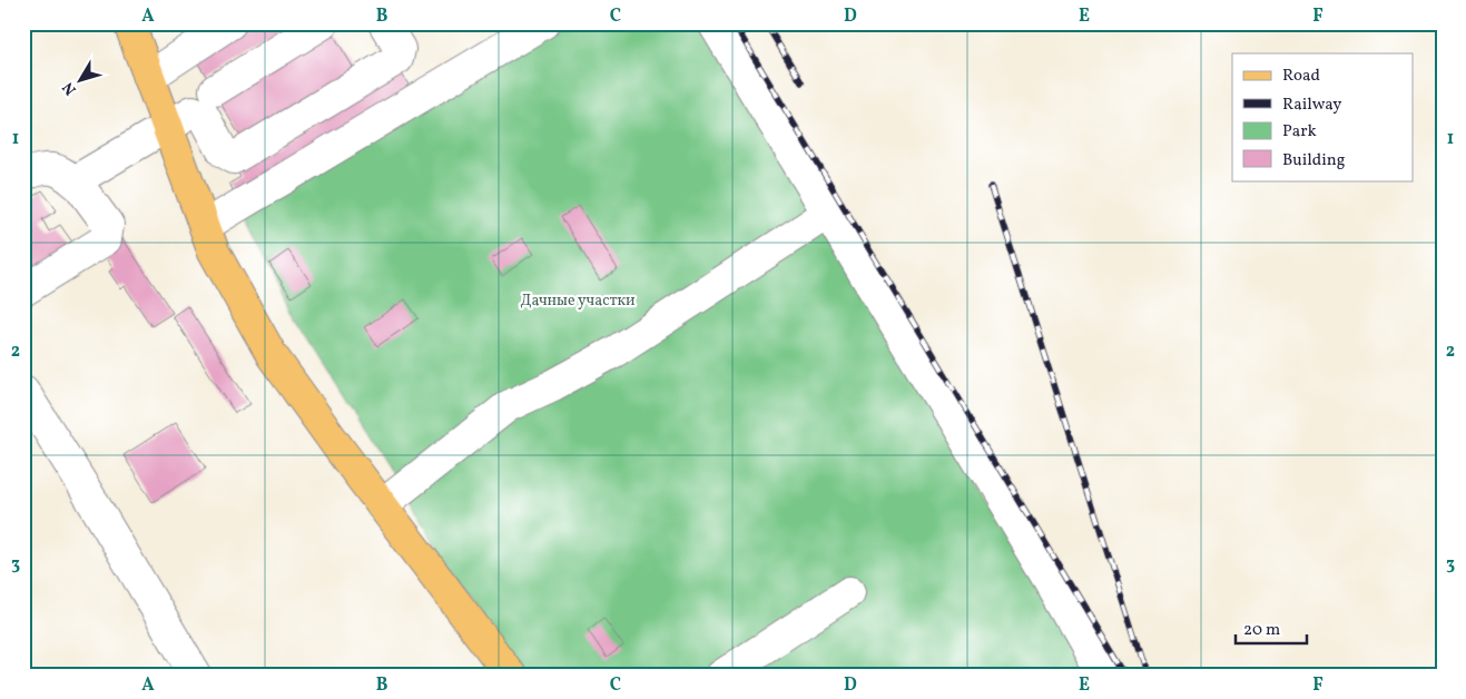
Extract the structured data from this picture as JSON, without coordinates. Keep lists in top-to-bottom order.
{
  "parks": ["Дачные участки"],
  "legend": [
    "Road",
    "Railway",
    "Park",
    "Building"
  ],
  "scale_bar": "20 m",
  "north": "bottom left",
  "grid": {
    "columns": [
      "A",
      "B",
      "C",
      "D",
      "E",
      "F"
    ],
    "rows": ["1", "2", "3"]
  }
}
